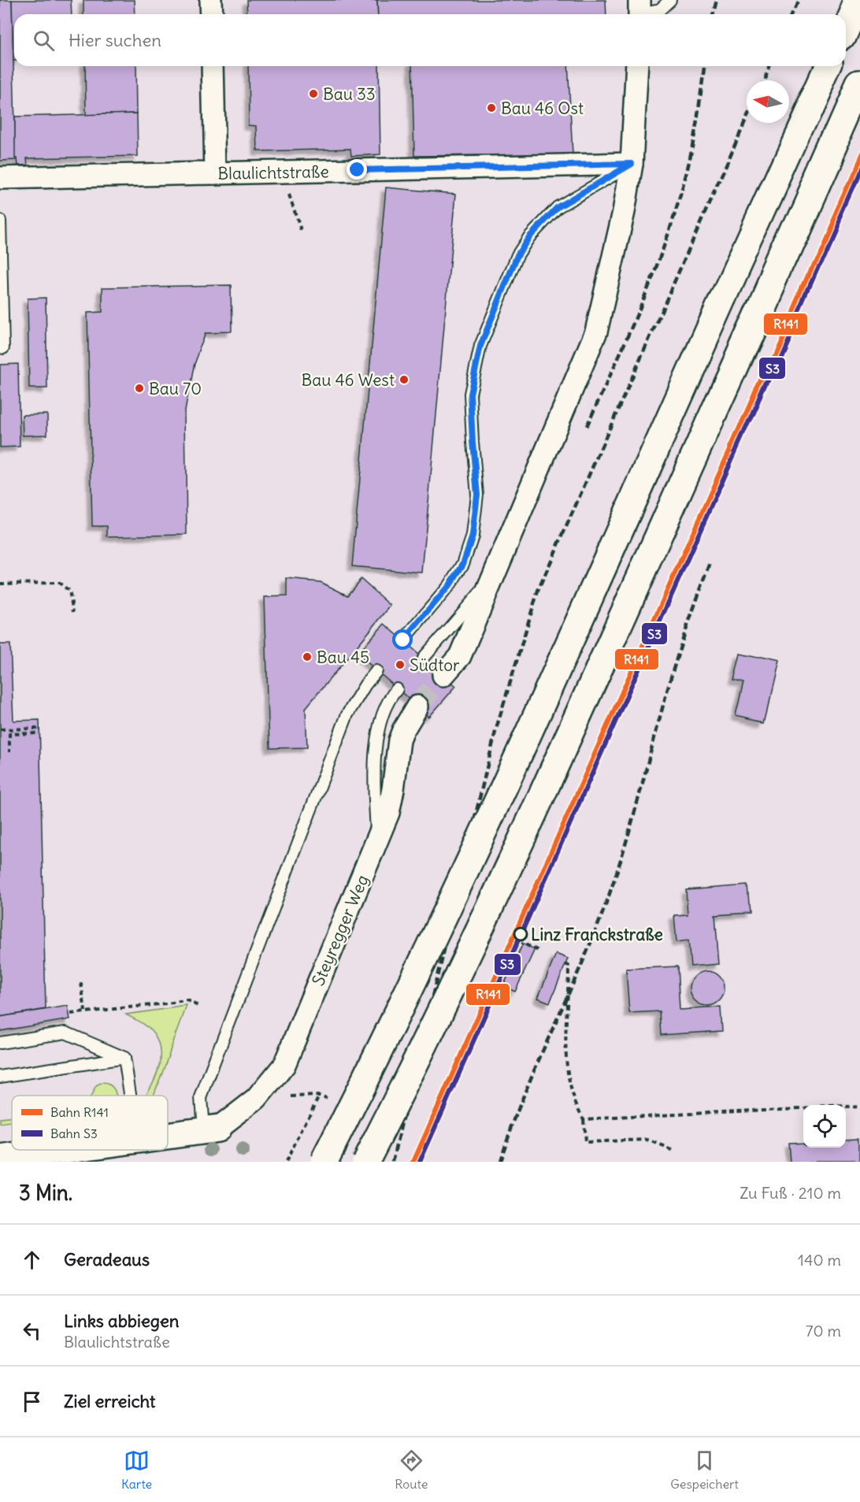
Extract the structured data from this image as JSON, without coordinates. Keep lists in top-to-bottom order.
{
  "streets": {
    "street": ["Blaulichtstraße", "Steyregger Weg"]
  },
  "places": [
    "Bau 33",
    "Bau 46 Ost",
    "Bau 46 West",
    "Bau 70",
    "Bau 45",
    "Südtor",
    "Linz Franckstraße"
  ],
  "lines": ["rail line R141", "rail line S3"],
  "legend": ["Bahn R141", "Bahn S3"],
  "north": "left",
  "page": {
    "search": "Hier suchen",
    "heading": ["3 Min.", "Zu Fuß · 210 m"],
    "list": [
      ["Geradeaus", "140 m"],
      ["Links abbiegen", "Blaulichtstraße", "70 m"],
      "Ziel erreicht"
    ],
    "nav": ["Karte", "Route", "Gespeichert"]
  }
}
